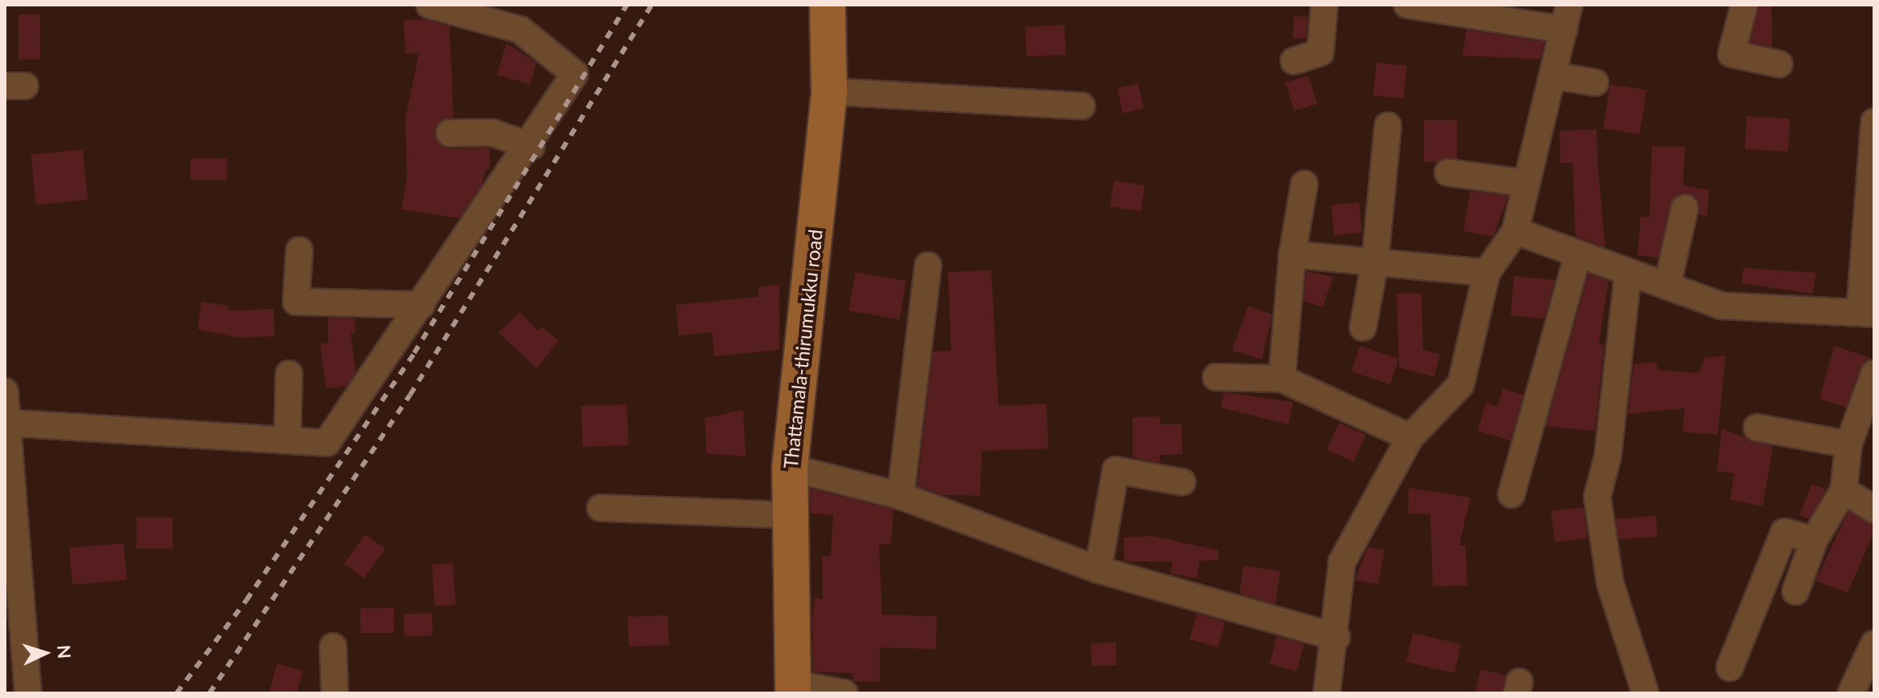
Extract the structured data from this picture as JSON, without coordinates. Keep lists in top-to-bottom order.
{
  "streets": {
    "street": ["Thattamala-thirumukku road"]
  },
  "north": "right"
}
